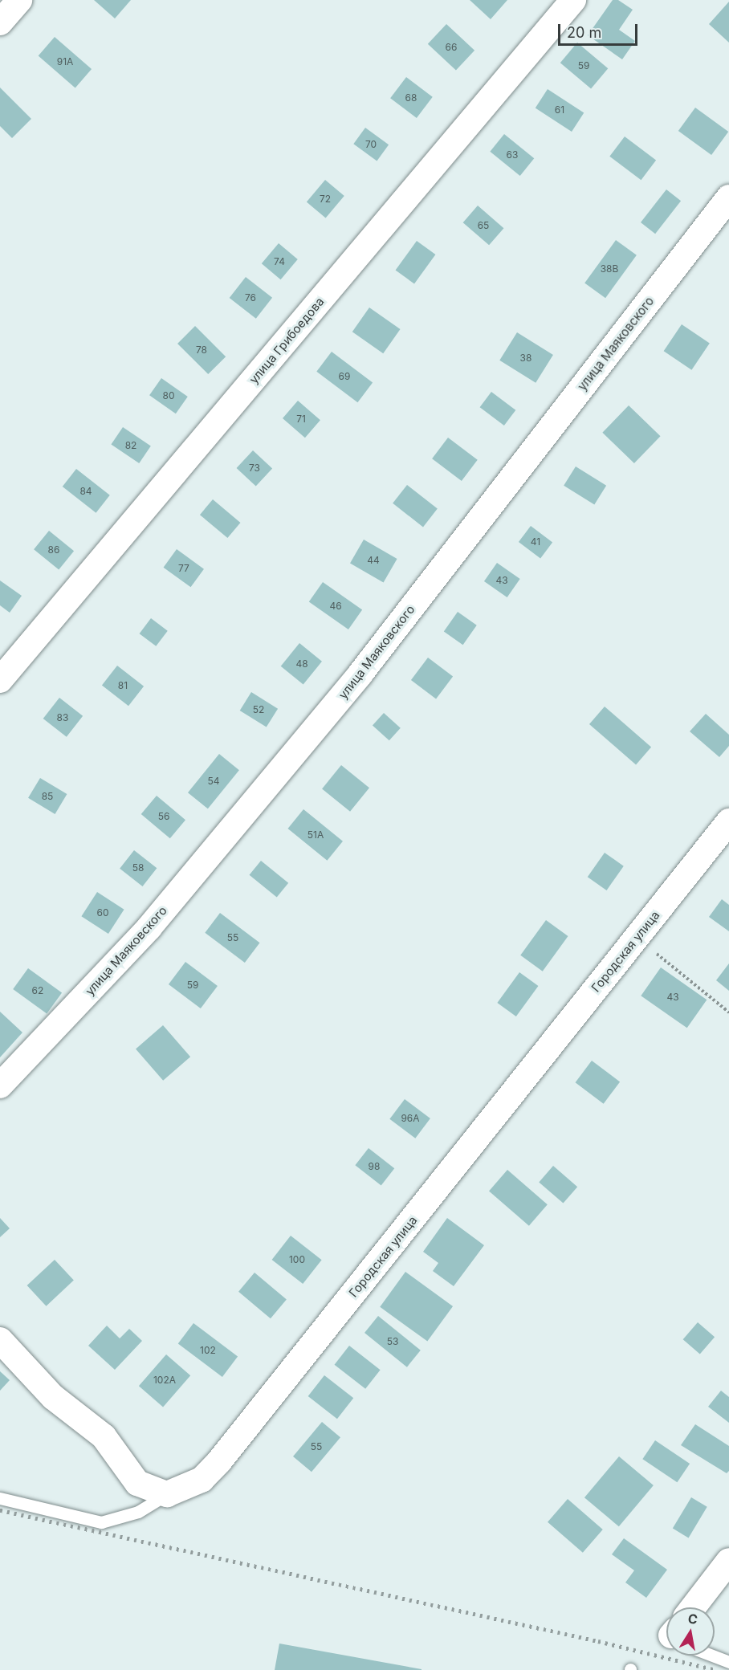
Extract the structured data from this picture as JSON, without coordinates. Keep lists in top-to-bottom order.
{
  "streets": {
    "street": ["улица Грибоедова", "улица Маяковского", "Городская улица"]
  },
  "house_numbers": [
    "66",
    "91А",
    "59",
    "68",
    "61",
    "70",
    "63",
    "72",
    "65",
    "74",
    "38В",
    "76",
    "78",
    "38",
    "69",
    "80",
    "71",
    "82",
    "73",
    "84",
    "41",
    "86",
    "44",
    "77",
    "43",
    "46",
    "48",
    "81",
    "52",
    "83",
    "54",
    "85",
    "56",
    "51А",
    "58",
    "60",
    "55",
    "59",
    "62",
    "43",
    "96А",
    "98",
    "100",
    "53",
    "102",
    "102А",
    "55"
  ],
  "scale_bar": "20 m",
  "north": "top"
}
